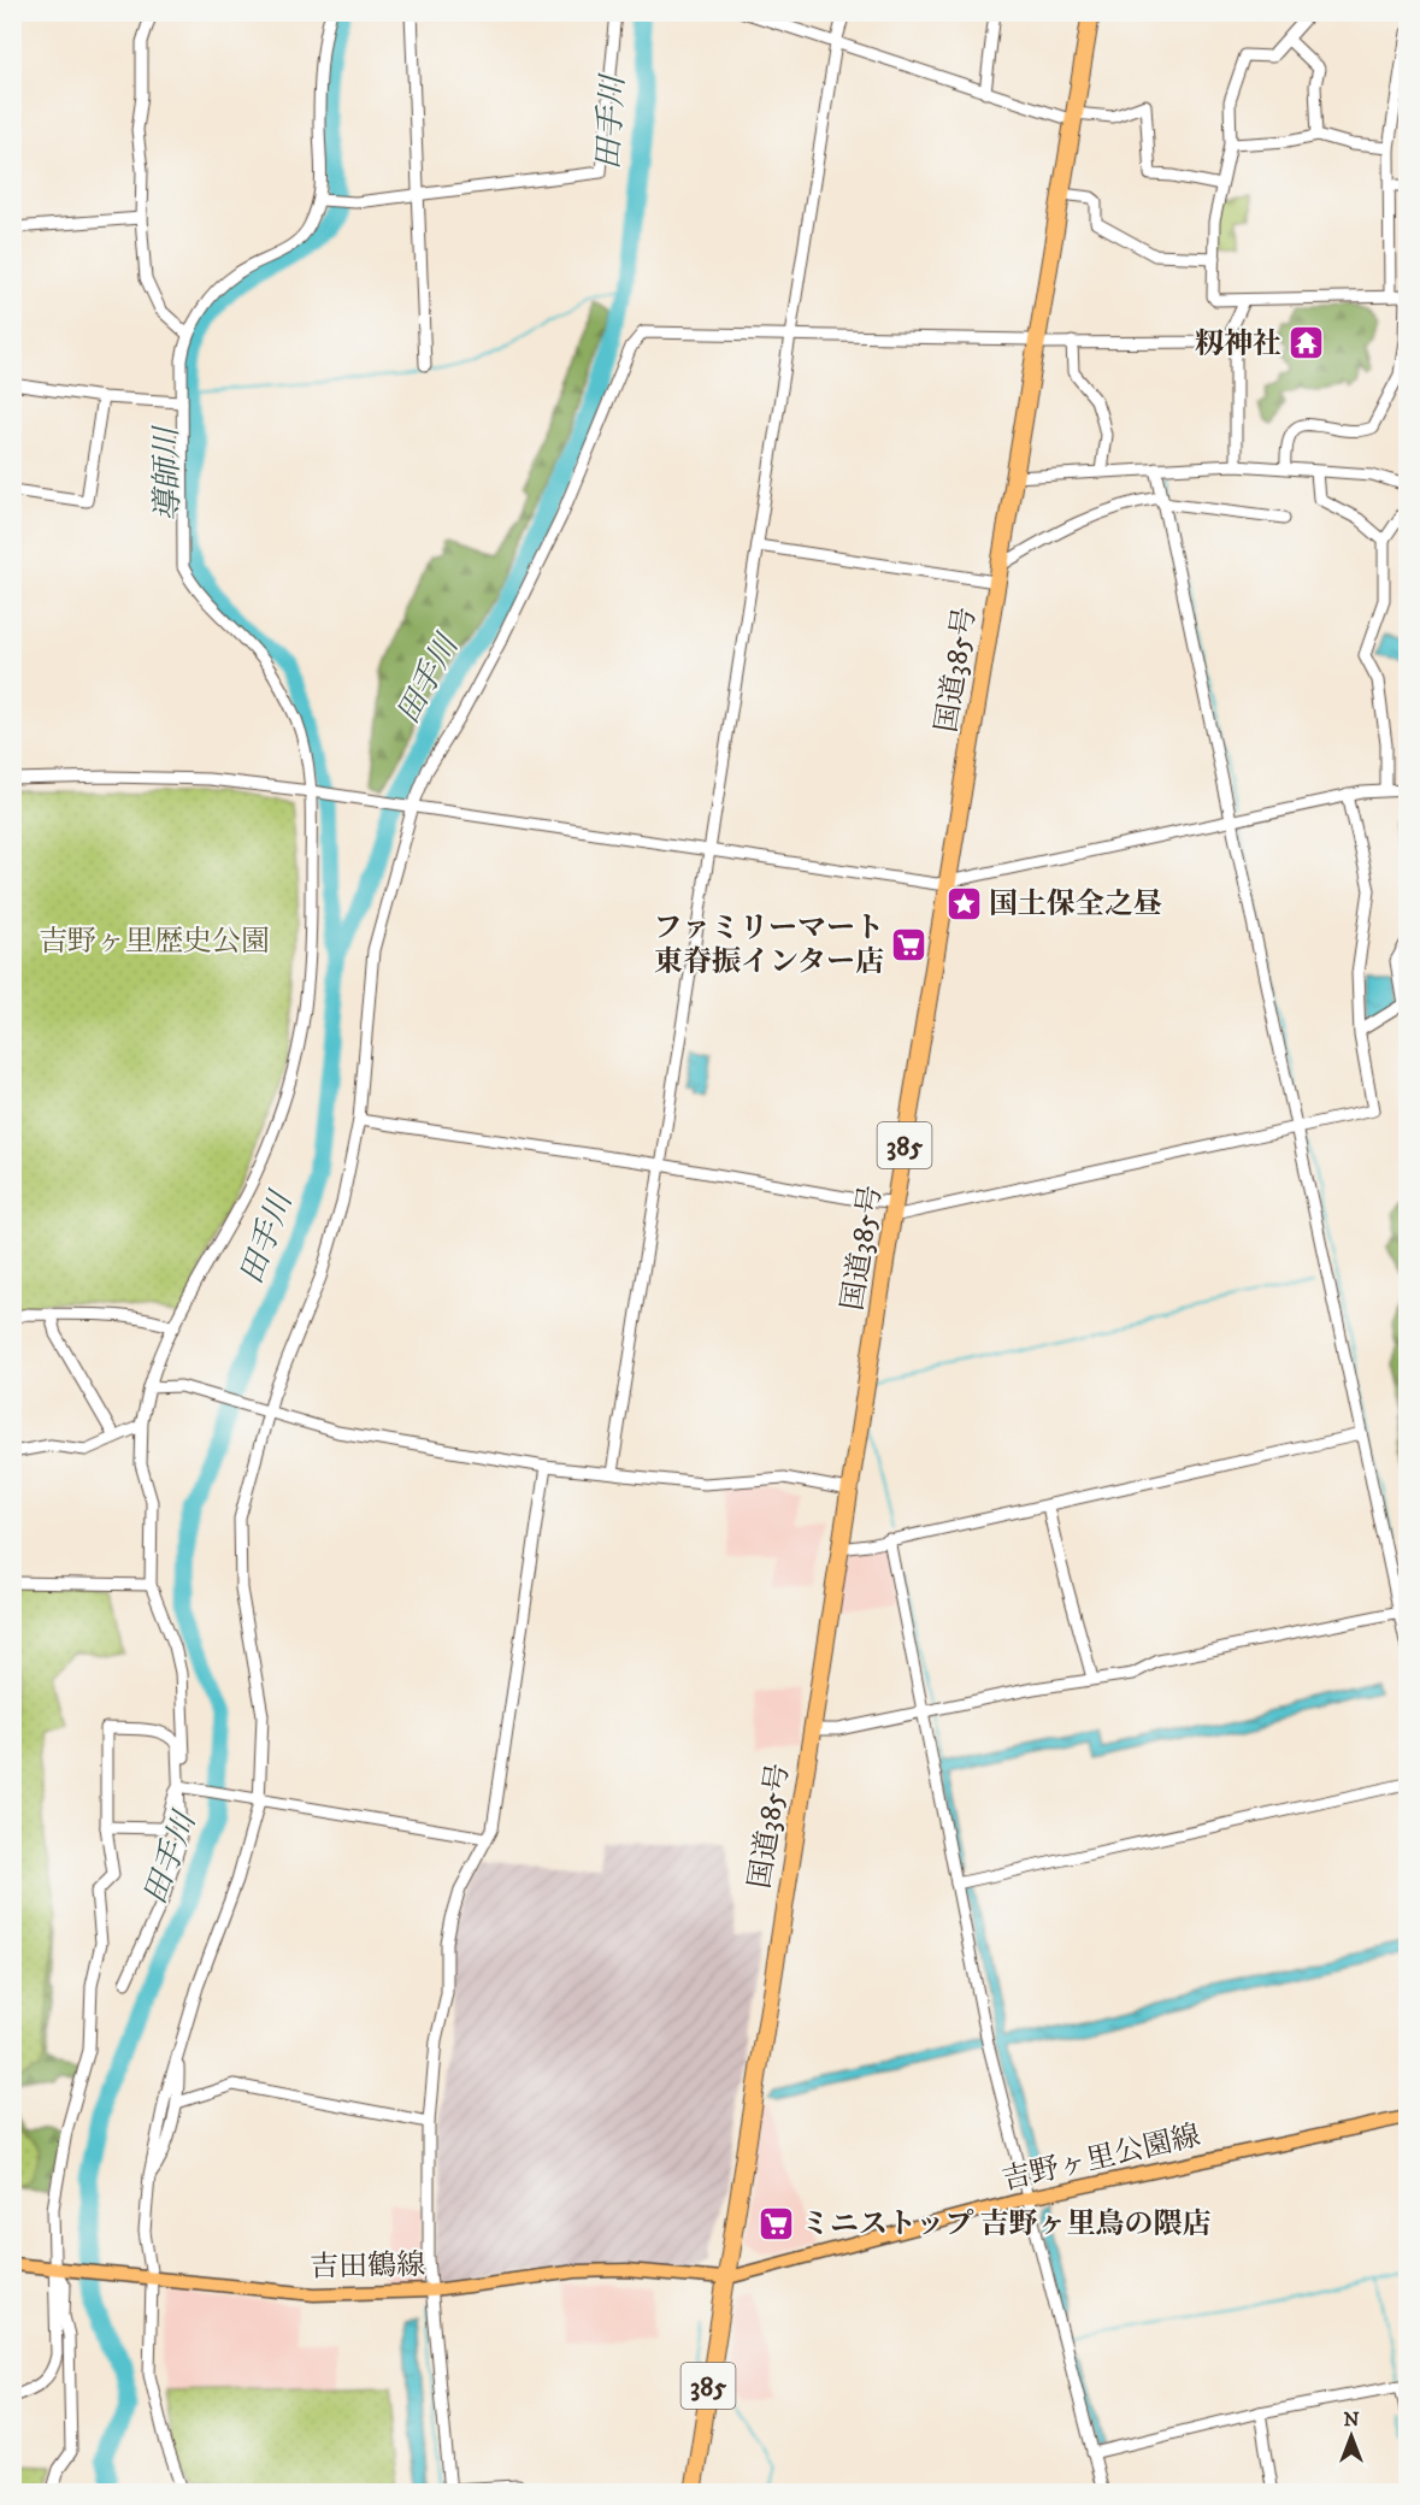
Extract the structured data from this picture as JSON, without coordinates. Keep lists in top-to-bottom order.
{
  "streets": {
    "highway": ["国道385号", "385"],
    "main road": ["吉野ヶ里公園線", "吉田鶴線"]
  },
  "crossings": [
    ["国道385号", "385"],
    ["国道385号", "吉野ヶ里公園線"],
    ["国道385号", "吉田鶴線"],
    ["385", "吉野ヶ里公園線"],
    ["385", "吉田鶴線"],
    ["吉野ヶ里公園線", "吉田鶴線"]
  ],
  "water": ["田手川", "導師川"],
  "parks": ["吉野ヶ里歴史公園"],
  "places": {
    "temple": ["籾神社"],
    "place": ["国土保全之昼"],
    "supermarket": ["ファミリーマート 東脊振インター店", "ミニストップ 吉野ヶ里鳥の隈店"]
  },
  "north": "top"
}
